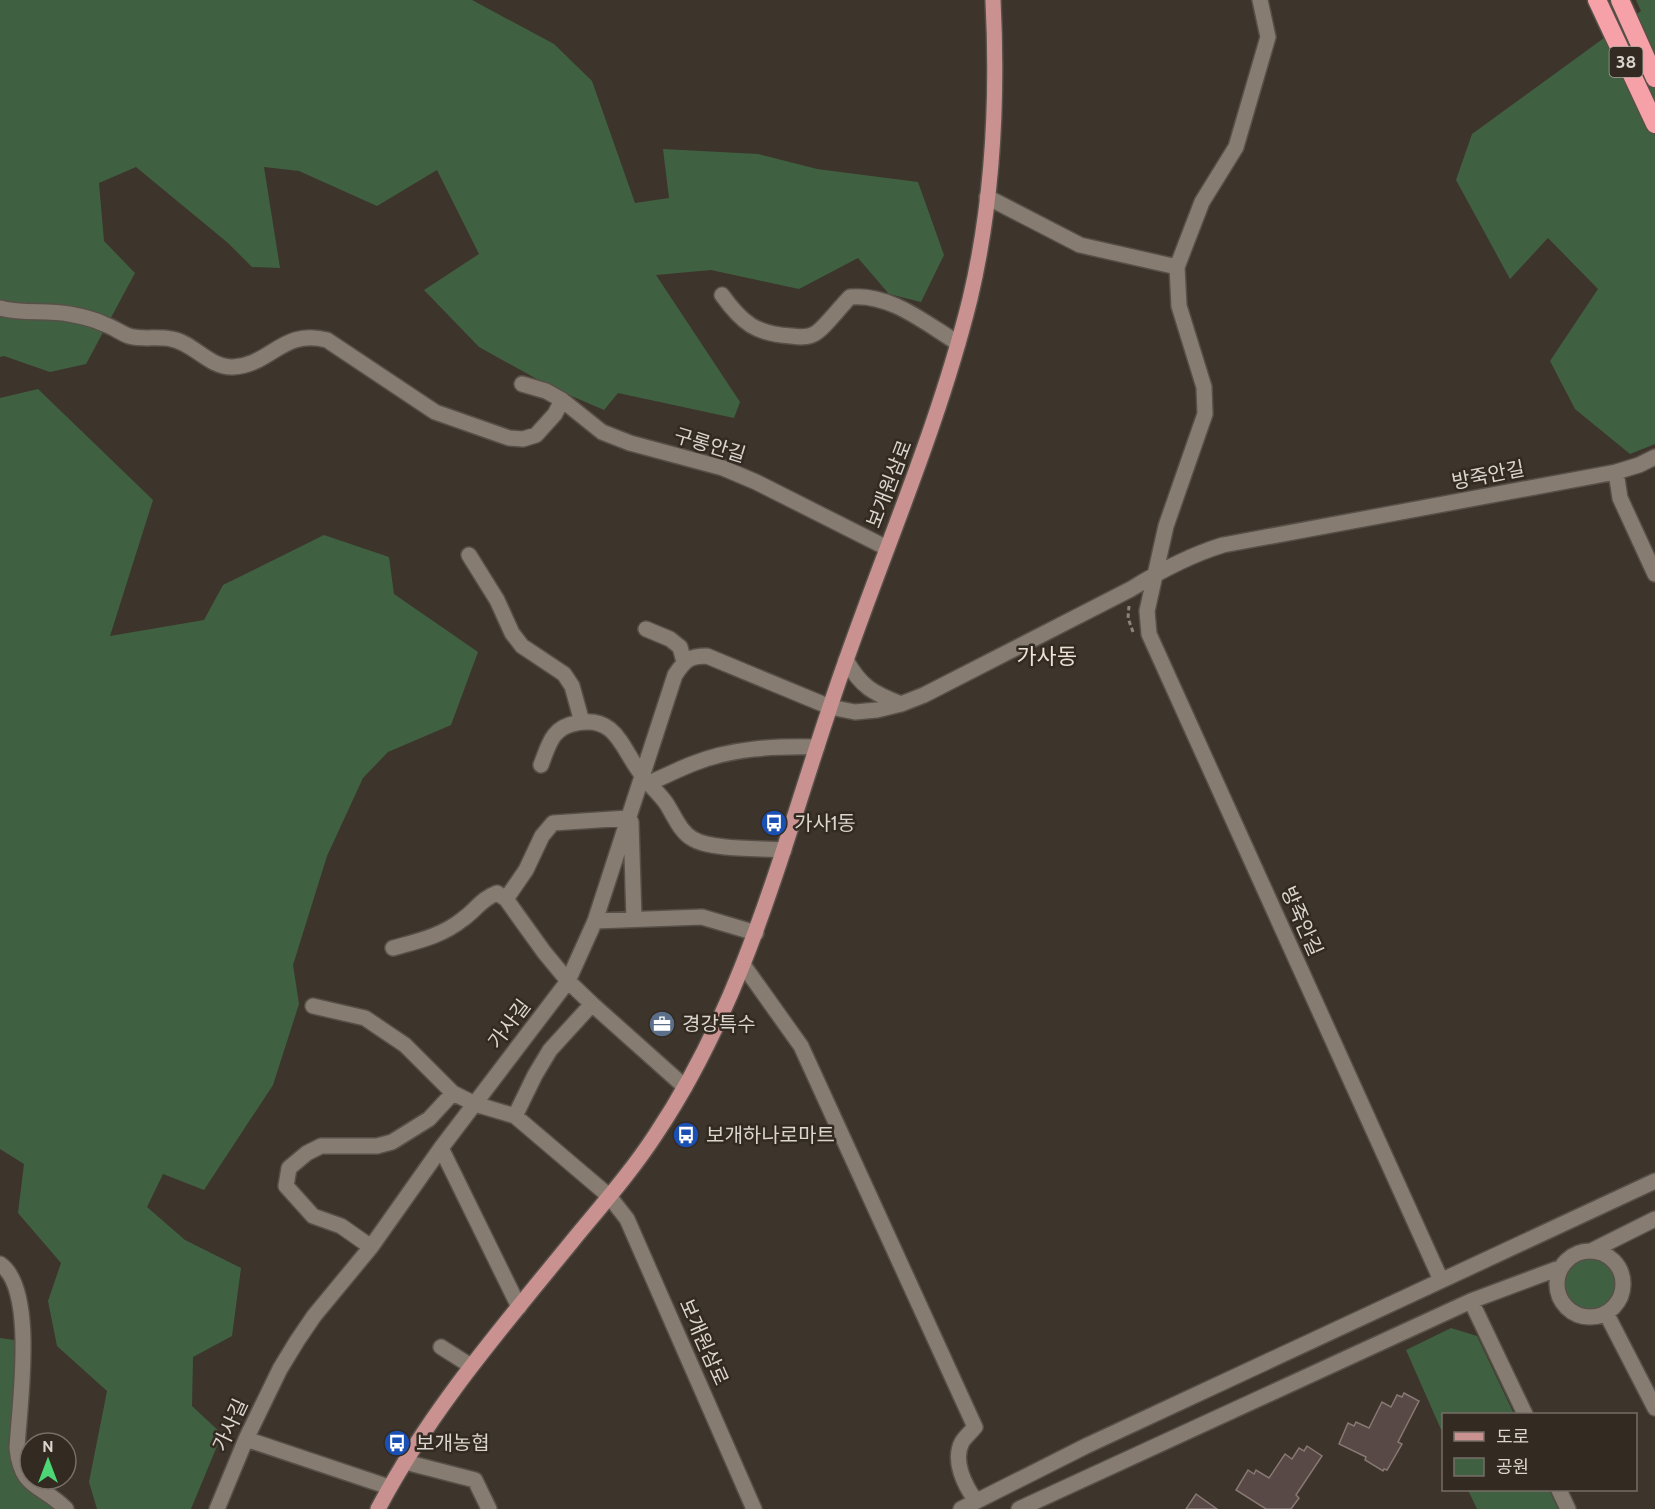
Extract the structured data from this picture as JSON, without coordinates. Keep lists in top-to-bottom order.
{
  "streets": {
    "highway": ["38"],
    "main road": ["보개원삼로"],
    "street": ["구롱안길", "방죽안길", "가사길"]
  },
  "crossings": [
    ["구롱안길", "보개원삼로"],
    ["방죽안길", "보개원삼로"]
  ],
  "districts": ["가사동"],
  "places": {
    "bus stop": ["가사1동", "보개하나로마트", "보개농협"],
    "office": ["경강특수"]
  },
  "legend": ["도로", "공원"],
  "north": "top"
}
